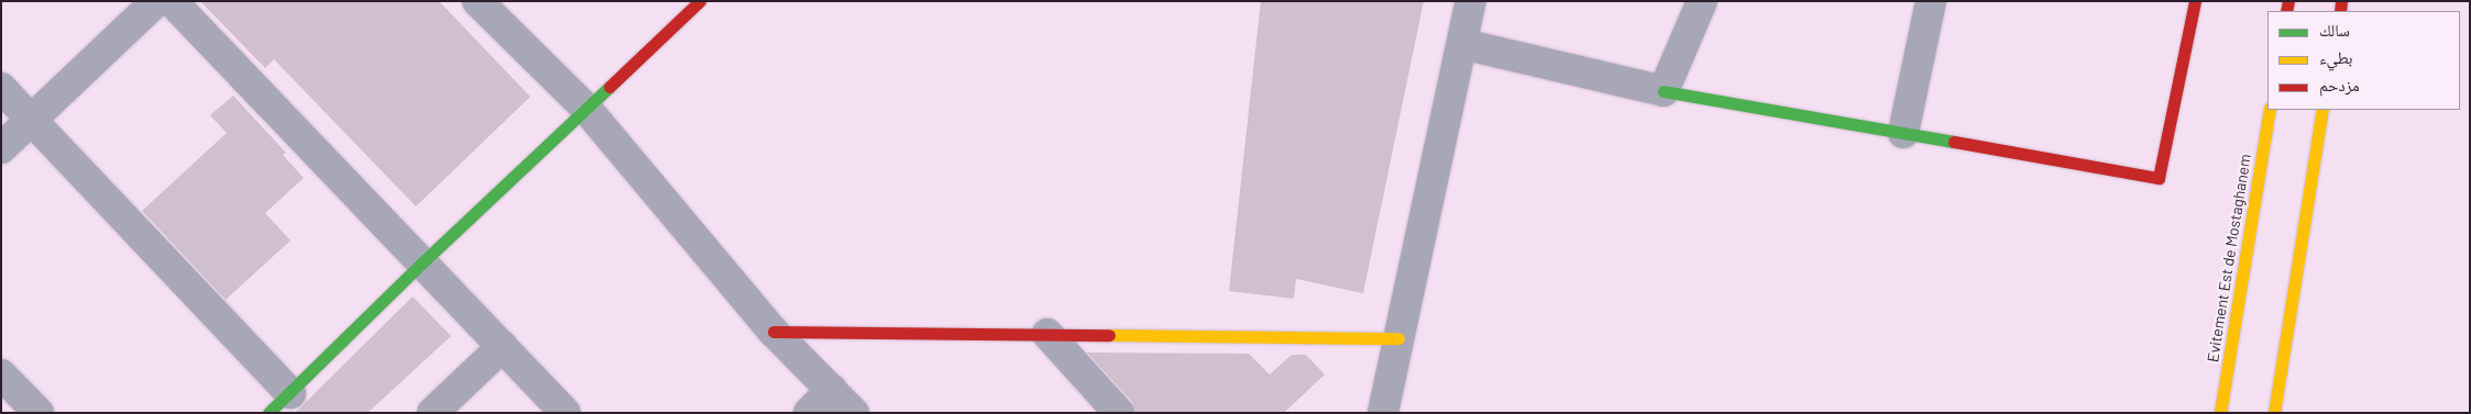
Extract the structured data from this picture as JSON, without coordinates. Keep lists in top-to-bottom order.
{
  "streets": {
    "main road": ["Evitement Est de Mostaghanem"]
  },
  "legend": ["سالك", "بطيء", "مزدحم"]
}
